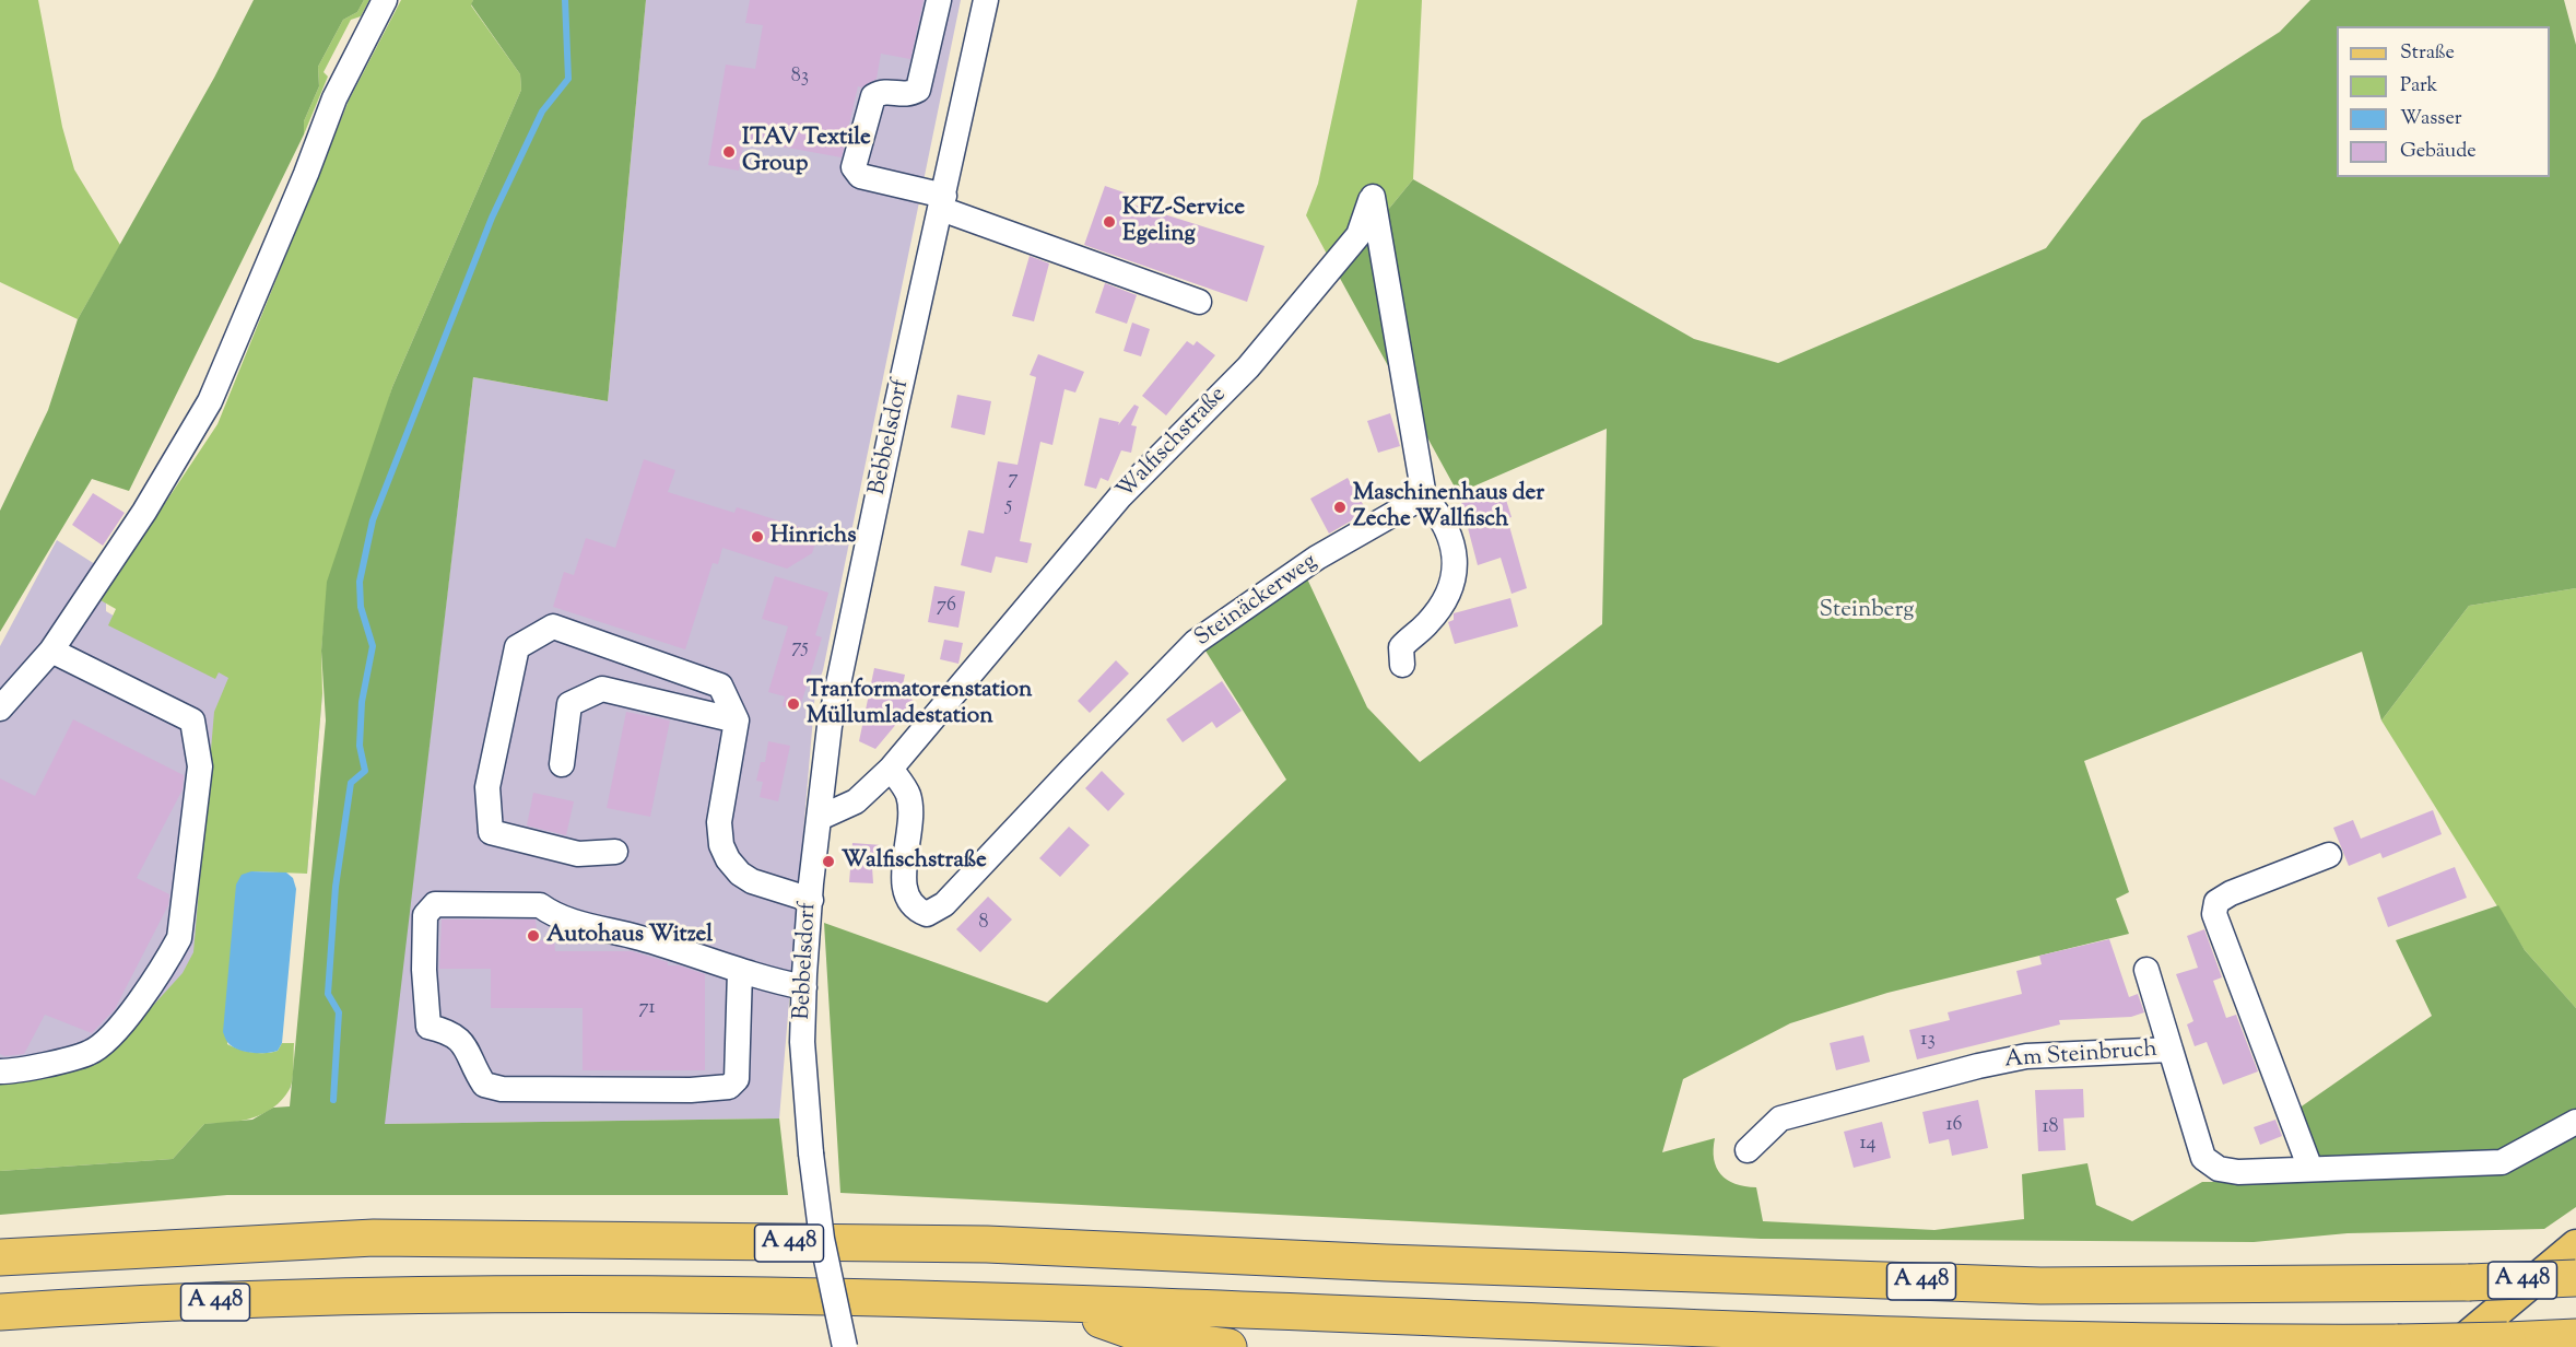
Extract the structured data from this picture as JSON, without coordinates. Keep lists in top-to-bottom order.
{
  "streets": {
    "highway": ["A 448"],
    "street": [
      "Bebbelsdorf",
      "Walfischstraße",
      "Steinäckerweg",
      "Am Steinbruch"
    ]
  },
  "crossings": [
    ["Bebbelsdorf", "Walfischstraße"],
    ["Walfischstraße", "Steinäckerweg"]
  ],
  "parks": ["Steinberg"],
  "places": [
    "ITAV Textile Group",
    "KFZ-Service Egeling",
    "Maschinenhaus der Zeche Wallfisch",
    "Hinrichs",
    "Tranformatorenstation Müllumladestation",
    "Walfischstraße",
    "Autohaus Witzel"
  ],
  "house_numbers": [
    "83",
    "7",
    "5",
    "76",
    "75",
    "8",
    "71",
    "13",
    "16",
    "18",
    "14"
  ],
  "legend": [
    "Straße",
    "Park",
    "Wasser",
    "Gebäude"
  ]
}
